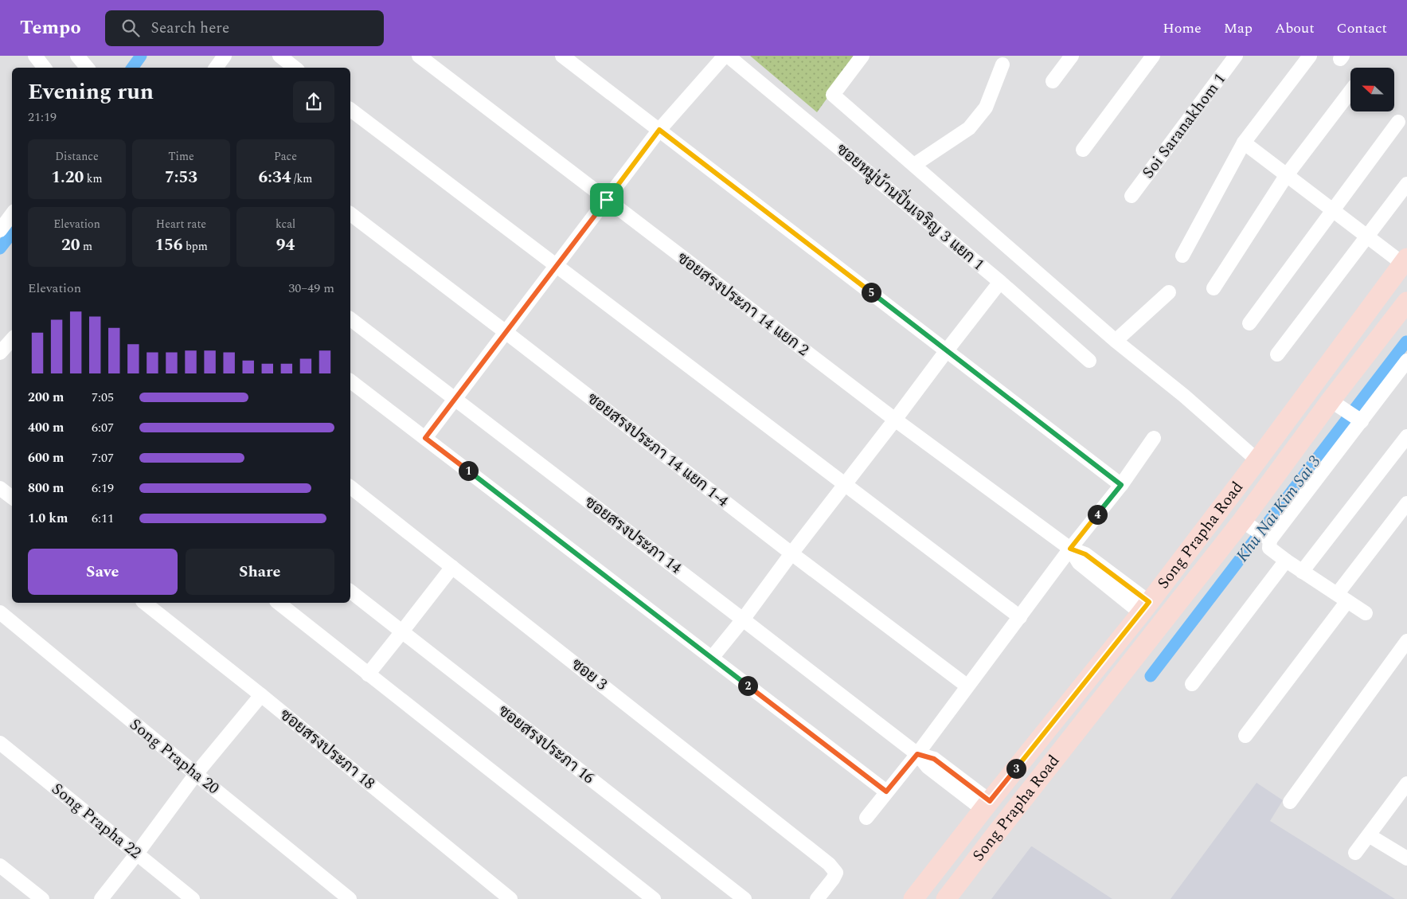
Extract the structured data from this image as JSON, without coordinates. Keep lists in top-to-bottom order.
{
  "streets": {
    "main road": ["Song Prapha Road"],
    "street": [
      "Soi Saranakhom 1",
      "ซอยหมู่บ้านปิ่นเจริญ 3 แยก 1",
      "ซอยสรงประภา 14 แยก 2",
      "ซอยสรงประภา 14 แยก 1-4",
      "ซอยสรงประภา 14",
      "ซอย 3",
      "ซอยสรงประภา 16",
      "ซอยสรงประภา 18",
      "Song Prapha 20",
      "Song Prapha 22"
    ]
  },
  "crossings": [
    ["ซอยสรงประภา 14 แยก 2", "Song Prapha Road"],
    ["Song Prapha Road", "ซอยสรงประภา 14"]
  ],
  "water": ["Khu Nai Kim Sai 3"],
  "north": "left",
  "page": {
    "header": "Tempo",
    "search": "Search here",
    "nav": [
      "Home",
      "Map",
      "About",
      "Contact"
    ],
    "heading": ["Evening run", "21:19"],
    "stats": [
      ["Distance", "1.20 km"],
      ["Time", "7:53"],
      ["Pace", "6:34 /km"],
      ["Elevation", "20 m"],
      ["Heart rate", "156 bpm"],
      ["kcal", "94"]
    ],
    "chart": ["Elevation", "30–49 m"],
    "pins": [
      "5",
      "1",
      "4",
      "2",
      "3"
    ],
    "list": [
      {
        "name": "200 m",
        "note": "7:05"
      },
      {
        "name": "400 m",
        "note": "6:07"
      },
      {
        "name": "600 m",
        "note": "7:07"
      },
      {
        "name": "800 m",
        "note": "6:19"
      },
      {
        "name": "1.0 km",
        "note": "6:11"
      }
    ],
    "buttons": ["Save", "Share"]
  }
}
